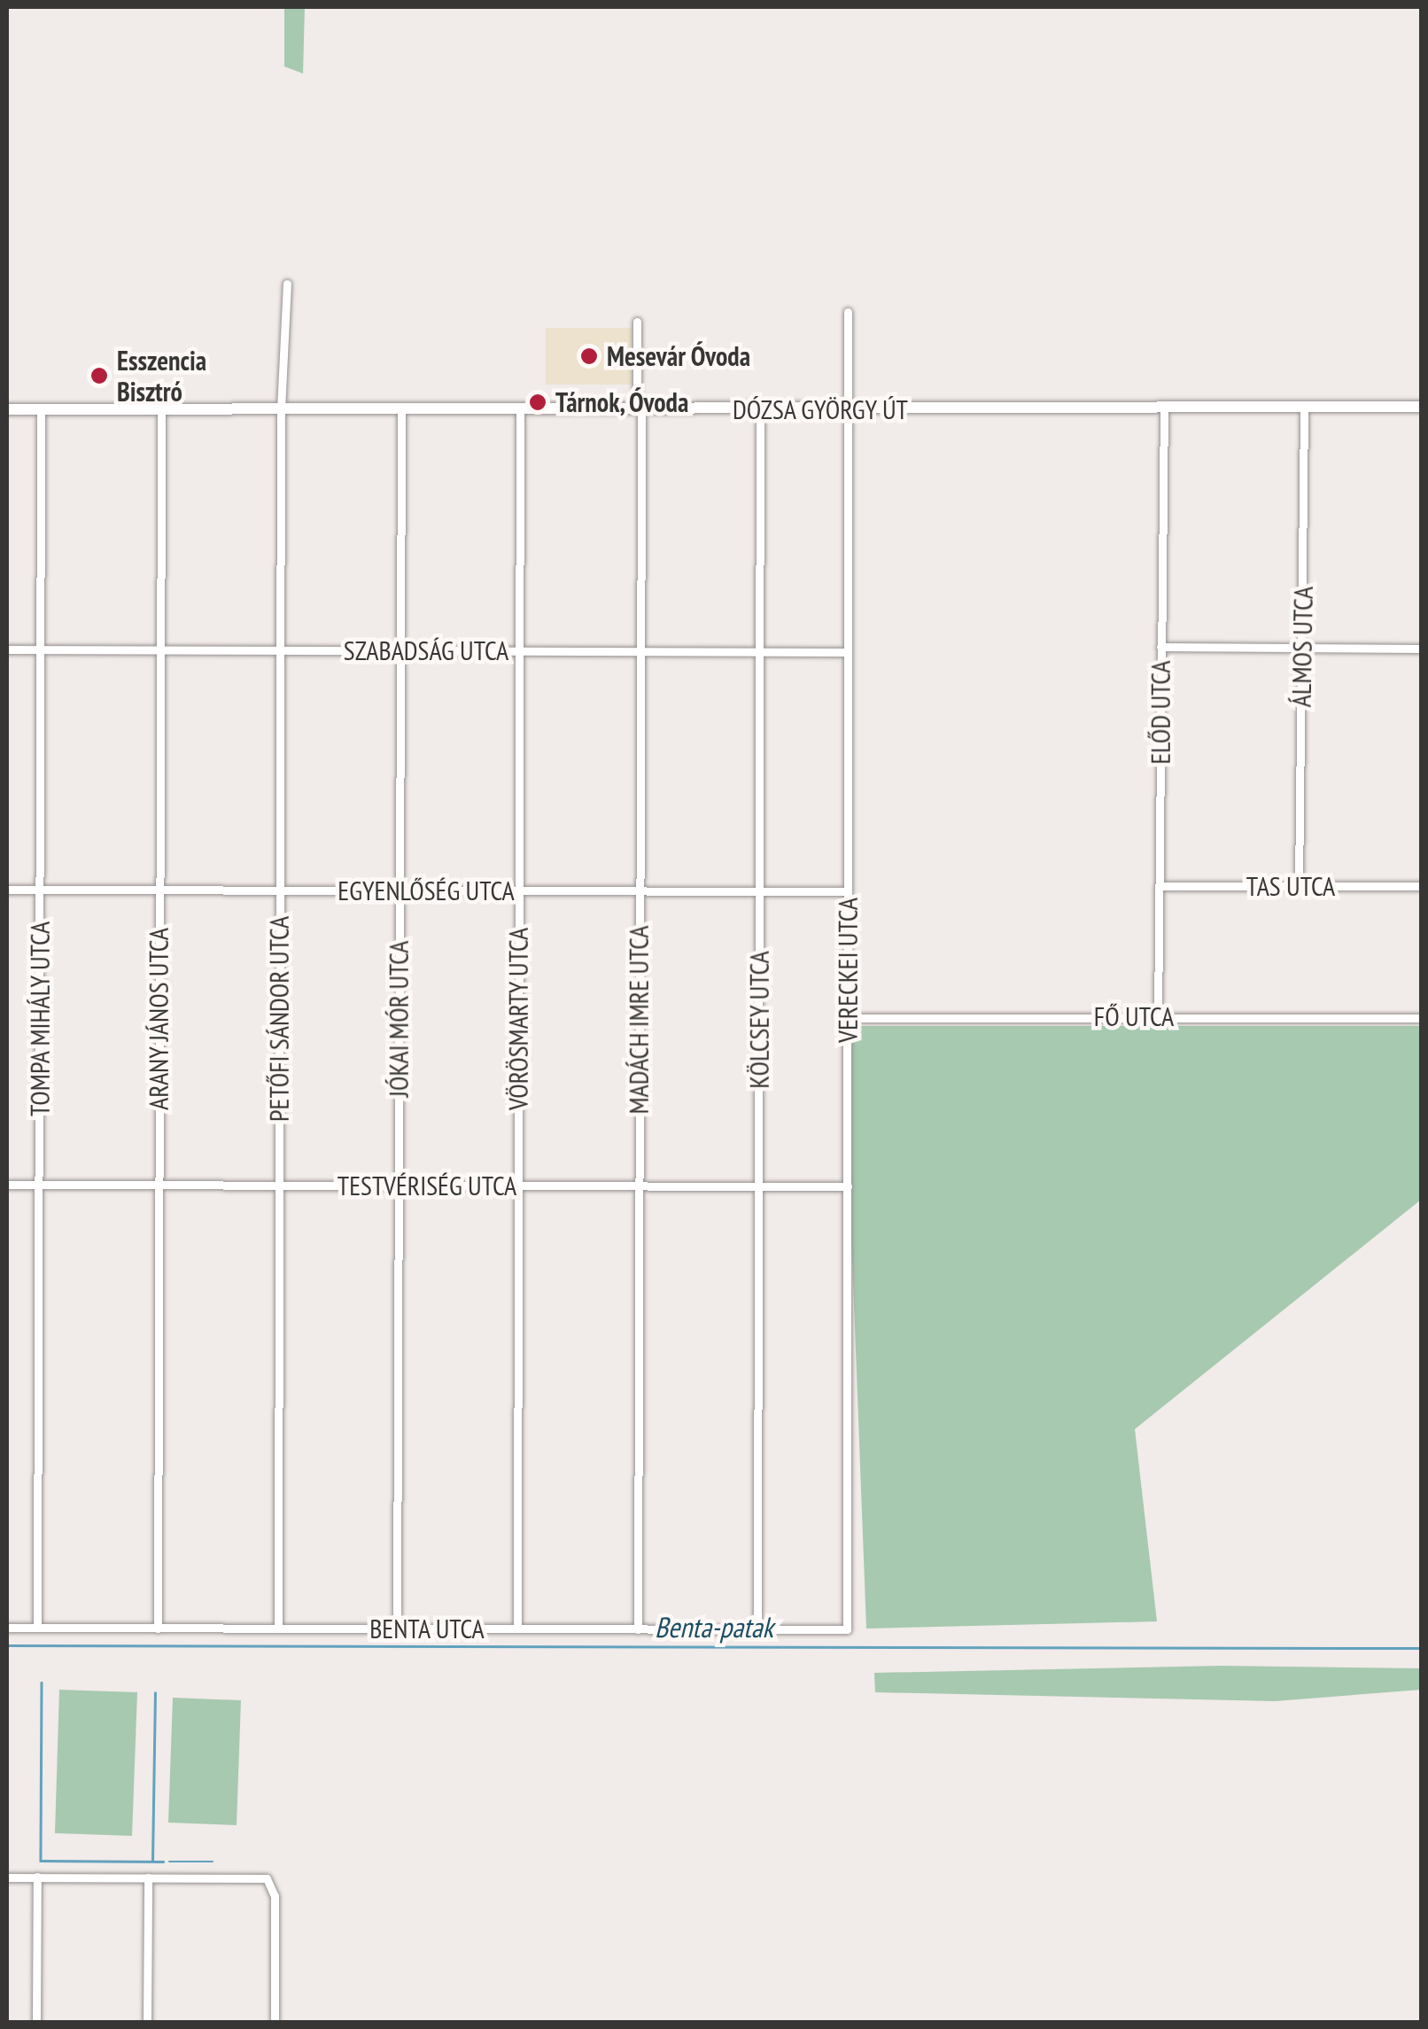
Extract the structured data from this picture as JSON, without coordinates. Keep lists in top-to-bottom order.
{
  "streets": {
    "street": [
      "DÓZSA GYÖRGY ÚT",
      "ÁLMOS UTCA",
      "SZABADSÁG UTCA",
      "ELŐD UTCA",
      "TAS UTCA",
      "EGYENLŐSÉG UTCA",
      "VERECKEI UTCA",
      "FŐ UTCA",
      "TOMPA MIHÁLY UTCA",
      "ARANY JÁNOS UTCA",
      "PETŐFI SÁNDOR UTCA",
      "JÓKAI MÓR UTCA",
      "VÖRÖSMARTY UTCA",
      "MADÁCH IMRE UTCA",
      "KÖLCSEY UTCA",
      "TESTVÉRISÉG UTCA",
      "BENTA UTCA"
    ]
  },
  "crossings": [
    ["DÓZSA GYÖRGY ÚT", "ÁLMOS UTCA"],
    ["DÓZSA GYÖRGY ÚT", "ELŐD UTCA"],
    ["DÓZSA GYÖRGY ÚT", "VERECKEI UTCA"],
    ["DÓZSA GYÖRGY ÚT", "TOMPA MIHÁLY UTCA"],
    ["DÓZSA GYÖRGY ÚT", "ARANY JÁNOS UTCA"],
    ["DÓZSA GYÖRGY ÚT", "PETŐFI SÁNDOR UTCA"],
    ["DÓZSA GYÖRGY ÚT", "JÓKAI MÓR UTCA"],
    ["DÓZSA GYÖRGY ÚT", "VÖRÖSMARTY UTCA"],
    ["DÓZSA GYÖRGY ÚT", "MADÁCH IMRE UTCA"],
    ["DÓZSA GYÖRGY ÚT", "KÖLCSEY UTCA"],
    ["ÁLMOS UTCA", "TAS UTCA"],
    ["SZABADSÁG UTCA", "VERECKEI UTCA"],
    ["SZABADSÁG UTCA", "TOMPA MIHÁLY UTCA"],
    ["SZABADSÁG UTCA", "ARANY JÁNOS UTCA"],
    ["SZABADSÁG UTCA", "PETŐFI SÁNDOR UTCA"],
    ["SZABADSÁG UTCA", "JÓKAI MÓR UTCA"],
    ["SZABADSÁG UTCA", "VÖRÖSMARTY UTCA"],
    ["SZABADSÁG UTCA", "MADÁCH IMRE UTCA"],
    ["SZABADSÁG UTCA", "KÖLCSEY UTCA"],
    ["ELŐD UTCA", "TAS UTCA"],
    ["ELŐD UTCA", "FŐ UTCA"],
    ["EGYENLŐSÉG UTCA", "VERECKEI UTCA"],
    ["EGYENLŐSÉG UTCA", "TOMPA MIHÁLY UTCA"],
    ["EGYENLŐSÉG UTCA", "ARANY JÁNOS UTCA"],
    ["EGYENLŐSÉG UTCA", "PETŐFI SÁNDOR UTCA"],
    ["EGYENLŐSÉG UTCA", "JÓKAI MÓR UTCA"],
    ["EGYENLŐSÉG UTCA", "VÖRÖSMARTY UTCA"],
    ["EGYENLŐSÉG UTCA", "MADÁCH IMRE UTCA"],
    ["EGYENLŐSÉG UTCA", "KÖLCSEY UTCA"],
    ["VERECKEI UTCA", "FŐ UTCA"],
    ["VERECKEI UTCA", "TESTVÉRISÉG UTCA"],
    ["VERECKEI UTCA", "BENTA UTCA"],
    ["TOMPA MIHÁLY UTCA", "TESTVÉRISÉG UTCA"],
    ["TOMPA MIHÁLY UTCA", "BENTA UTCA"],
    ["ARANY JÁNOS UTCA", "TESTVÉRISÉG UTCA"],
    ["ARANY JÁNOS UTCA", "BENTA UTCA"],
    ["PETŐFI SÁNDOR UTCA", "TESTVÉRISÉG UTCA"],
    ["PETŐFI SÁNDOR UTCA", "BENTA UTCA"],
    ["JÓKAI MÓR UTCA", "TESTVÉRISÉG UTCA"],
    ["JÓKAI MÓR UTCA", "BENTA UTCA"],
    ["VÖRÖSMARTY UTCA", "TESTVÉRISÉG UTCA"],
    ["VÖRÖSMARTY UTCA", "BENTA UTCA"],
    ["MADÁCH IMRE UTCA", "TESTVÉRISÉG UTCA"],
    ["MADÁCH IMRE UTCA", "BENTA UTCA"],
    ["KÖLCSEY UTCA", "TESTVÉRISÉG UTCA"],
    ["KÖLCSEY UTCA", "BENTA UTCA"]
  ],
  "water": ["Benta-patak"],
  "places": ["Mesevár Óvoda", "Esszencia Bisztró", "Tárnok, Óvoda"]
}
